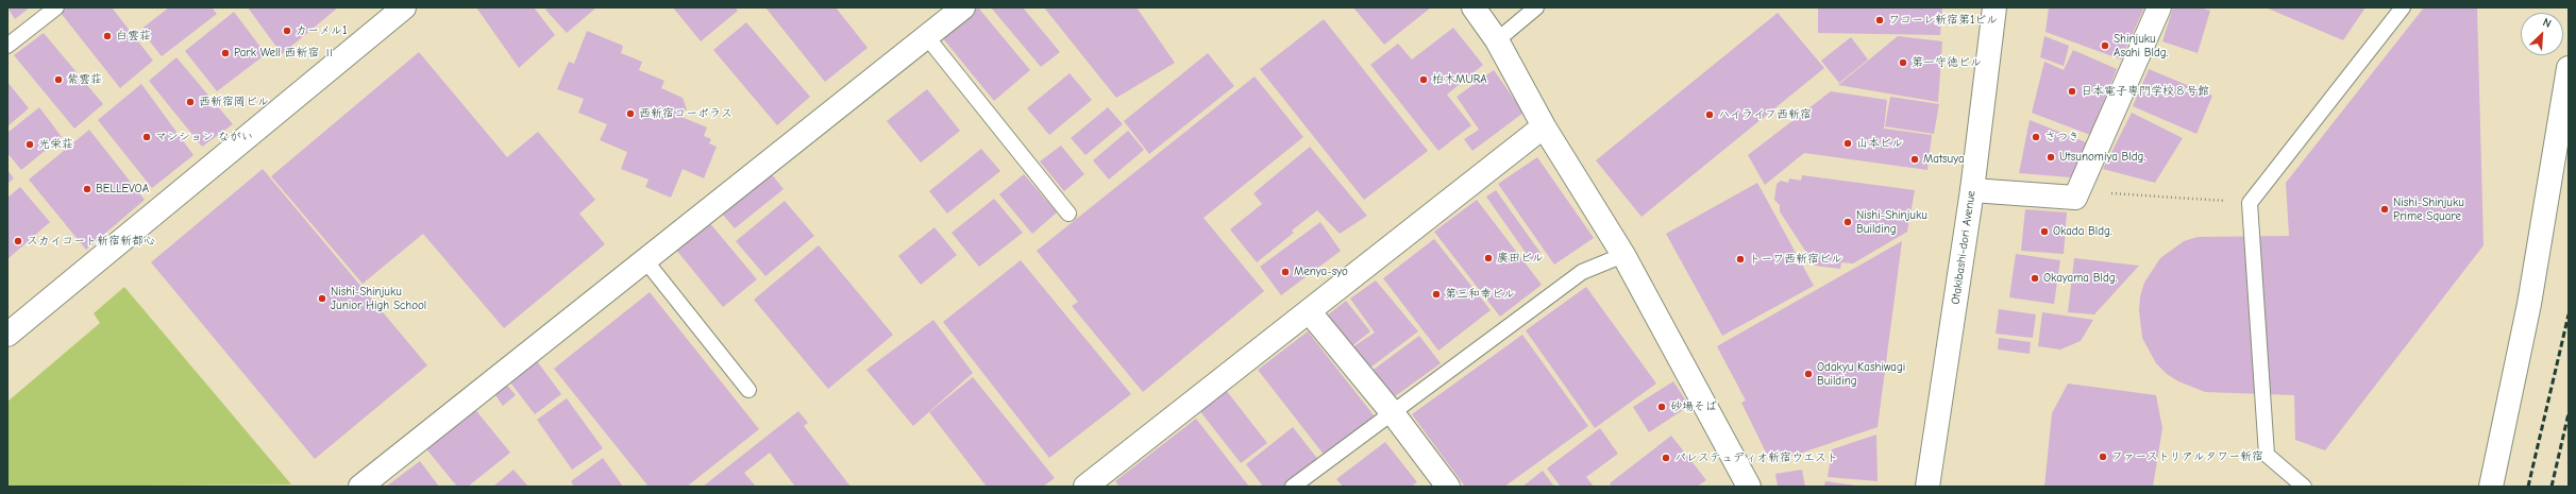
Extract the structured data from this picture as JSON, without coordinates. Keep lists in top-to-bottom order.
{
  "streets": {
    "street": ["Otakibashi-dori Avenue"]
  },
  "places": [
    "ワコーレ新宿第1ビル",
    "カーメル1",
    "白雲荘",
    "Shinjuku Asahi Bldg.",
    "Park Well 西新宿 Ⅱ",
    "第一守徳ビル",
    "紫雲荘",
    "柏木MURA",
    "日本電子専門学校８号館",
    "西新宿岡ビル",
    "西新宿コーポラス",
    "ハイライフ西新宿",
    "マンション ながい",
    "さつき",
    "山本ビル",
    "光栄荘",
    "Utsunomiya Bldg.",
    "Matsuya",
    "BELLEVOA",
    "Nishi-Shinjuku Prime Square",
    "Nishi-Shinjuku Building",
    "Okada Bldg.",
    "スカイコート新宿新都心",
    "廣田ビル",
    "トーワ西新宿ビル",
    "Menya-syo",
    "Okayama Bldg.",
    "第三和幸ビル",
    "Nishi-Shinjuku Junior High School",
    "Odakyu Kashiwagi Building",
    "砂場そば",
    "ファーストリアルタワー新宿",
    "パレステュディオ新宿ウエスト"
  ],
  "north": "top right"
}
